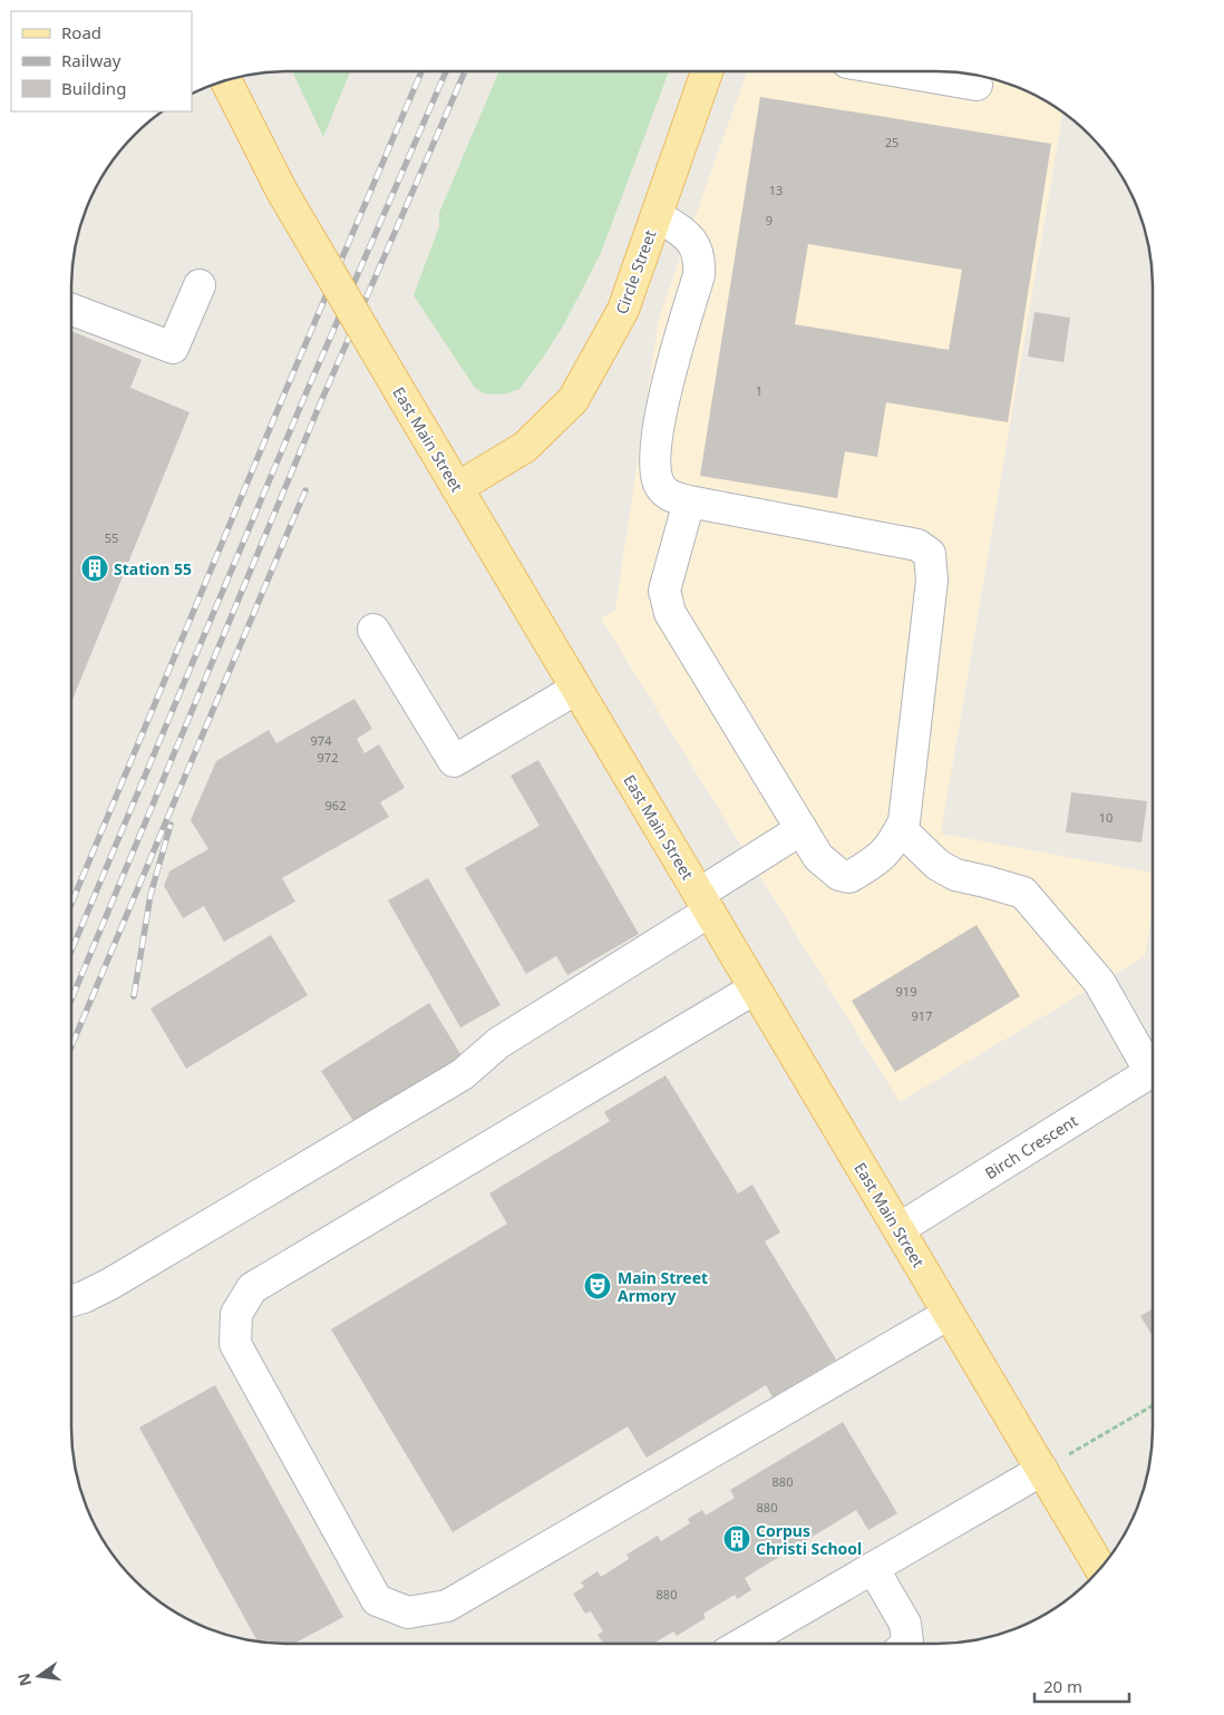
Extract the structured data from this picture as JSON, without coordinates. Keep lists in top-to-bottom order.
{
  "streets": {
    "main road": ["Circle Street", "East Main Street"],
    "street": ["Birch Crescent"]
  },
  "crossings": [
    ["Circle Street", "East Main Street"],
    ["East Main Street", "Birch Crescent"]
  ],
  "places": {
    "building": ["Station 55", "Corpus Christi School"],
    "theatre": ["Main Street Armory"]
  },
  "house_numbers": [
    "25",
    "13",
    "9",
    "1",
    "55",
    "974",
    "972",
    "962",
    "10",
    "919",
    "917",
    "880",
    "880",
    "880"
  ],
  "legend": ["Road", "Railway", "Building"],
  "scale_bar": "20 m",
  "north": "left"
}
